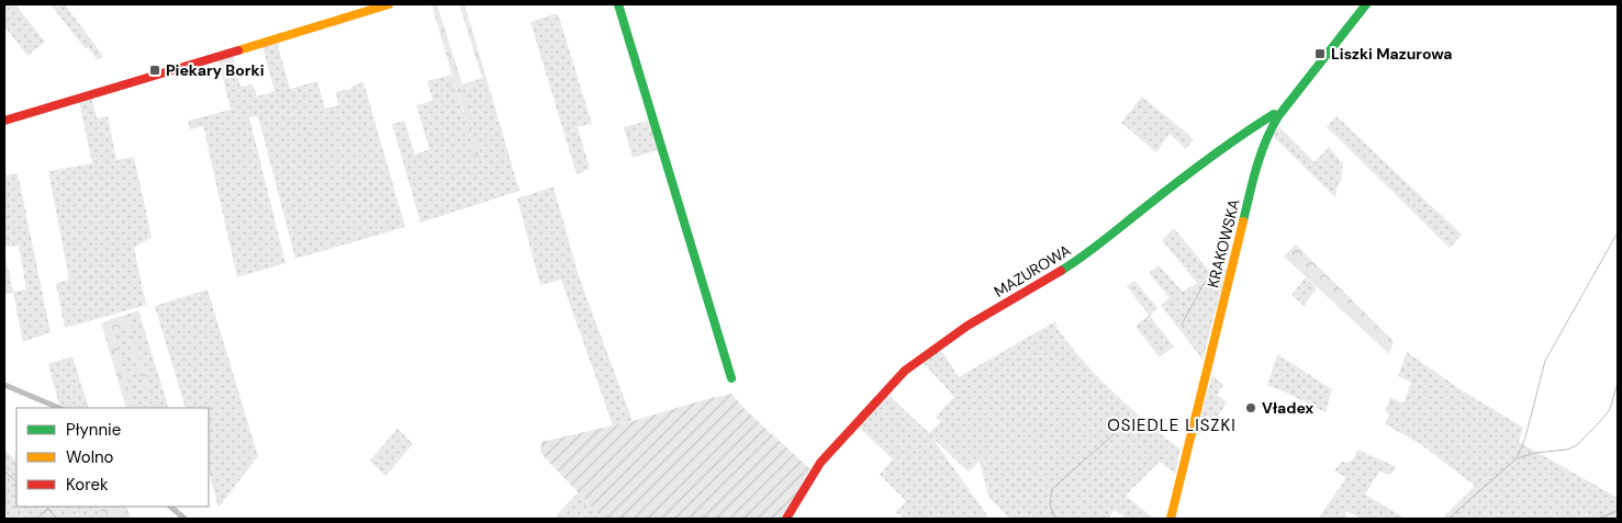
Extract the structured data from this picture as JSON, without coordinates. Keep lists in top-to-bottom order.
{
  "streets": {
    "street": ["KRAKOWSKA", "MAZUROWA"]
  },
  "crossings": [
    ["KRAKOWSKA", "MAZUROWA"]
  ],
  "districts": ["OSIEDLE LISZKI"],
  "places": {
    "transit": ["Liszki Mazurowa", "Piekary Borki"],
    "other": ["Vładex"]
  },
  "legend": ["Płynnie", "Wolno", "Korek"]
}
